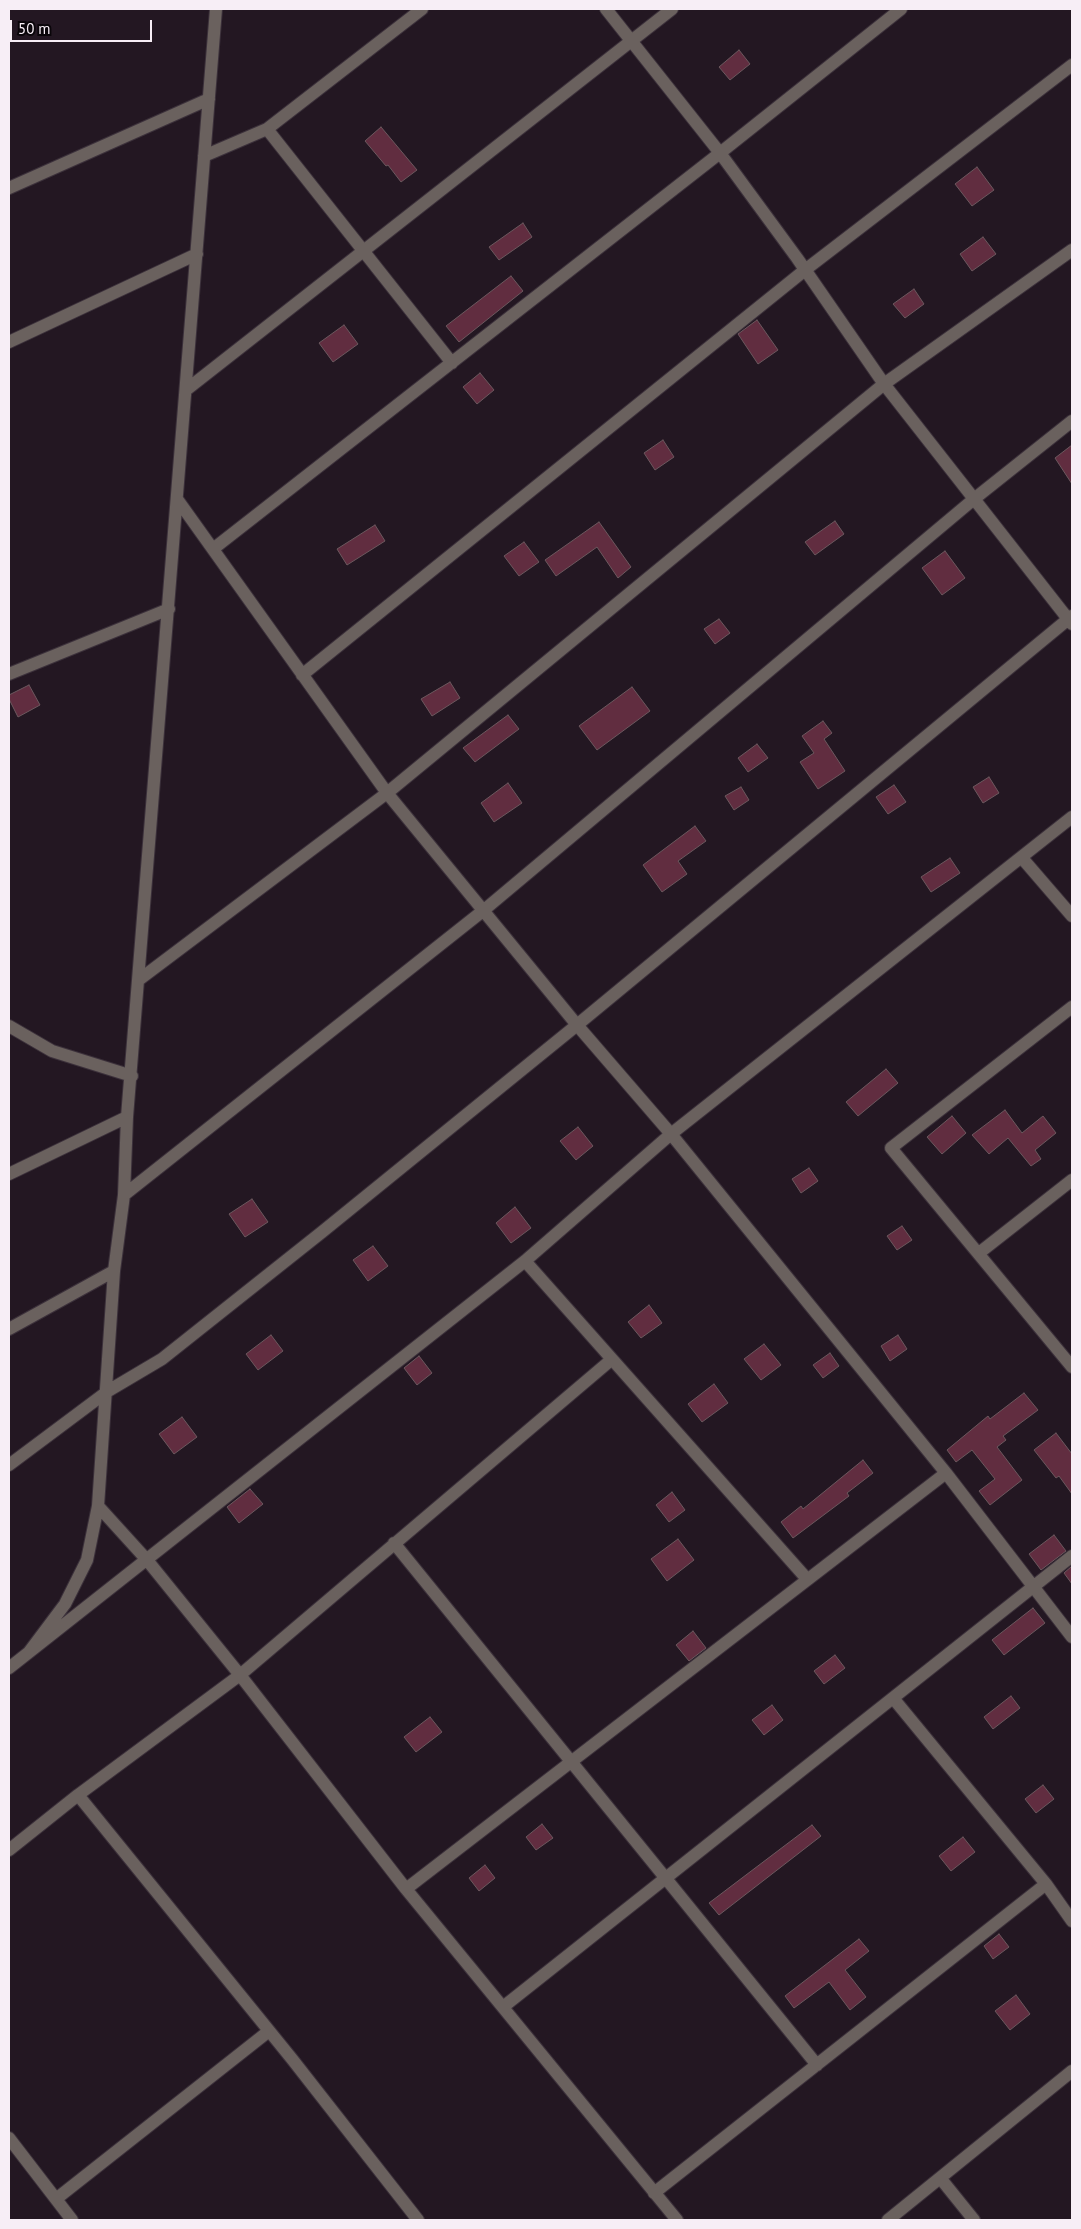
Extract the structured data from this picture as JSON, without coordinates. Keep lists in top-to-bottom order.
{
  "scale_bar": "50 m"
}
